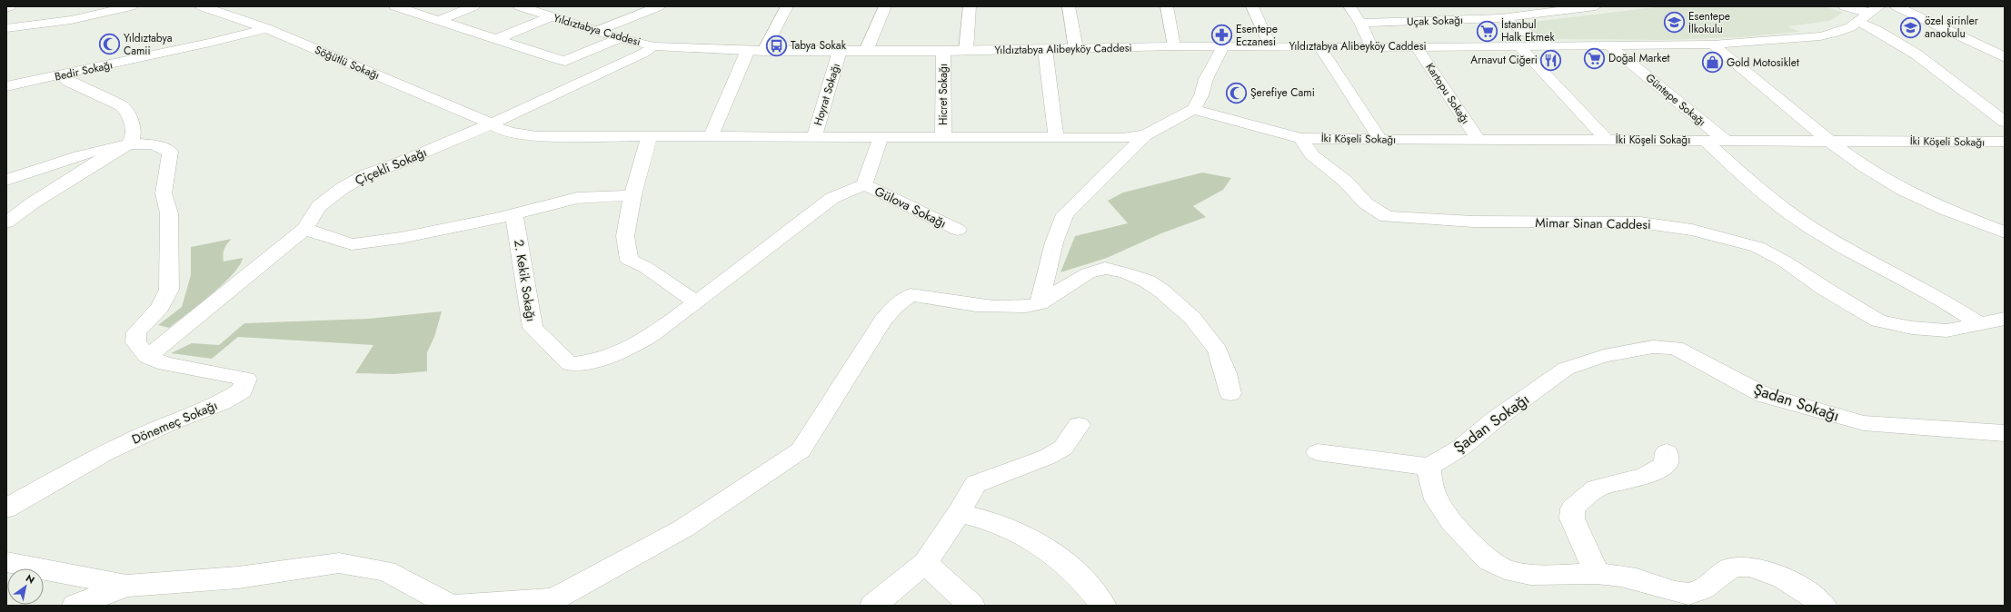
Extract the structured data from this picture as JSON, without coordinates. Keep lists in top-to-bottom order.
{
  "streets": {
    "street": [
      "Uçak Sokağı",
      "Yıldıztabya Caddesi",
      "Yıldıztabya Alibeyköy Caddesi",
      "Söğütlü Sokağı",
      "Bedir Sokağı",
      "Kartopu Sokağı",
      "Hoyrat Sokağı",
      "Hicret Sokağı",
      "Güntepe Sokağı",
      "İki Köşeli Sokağı",
      "Çiçekli Sokağı",
      "Gülova Sokağı",
      "Mimar Sinan Caddesi",
      "2. Kekik Sokağı",
      "Şadan Sokağı",
      "Dönemeç Sokağı"
    ]
  },
  "crossings": [
    ["Yıldıztabya Caddesi", "Yıldıztabya Alibeyköy Caddesi"],
    ["Yıldıztabya Caddesi", "Çiçekli Sokağı"],
    ["Yıldıztabya Alibeyköy Caddesi", "Kartopu Sokağı"],
    ["Yıldıztabya Alibeyköy Caddesi", "Hoyrat Sokağı"],
    ["Yıldıztabya Alibeyköy Caddesi", "Hicret Sokağı"],
    ["Yıldıztabya Alibeyköy Caddesi", "Güntepe Sokağı"],
    ["Yıldıztabya Alibeyköy Caddesi", "Çiçekli Sokağı"],
    ["Söğütlü Sokağı", "Bedir Sokağı"],
    ["Söğütlü Sokağı", "Hoyrat Sokağı"],
    ["Söğütlü Sokağı", "Hicret Sokağı"],
    ["Söğütlü Sokağı", "Çiçekli Sokağı"],
    ["Kartopu Sokağı", "İki Köşeli Sokağı"],
    ["Güntepe Sokağı", "İki Köşeli Sokağı"],
    ["İki Köşeli Sokağı", "Mimar Sinan Caddesi"],
    ["Çiçekli Sokağı", "Dönemeç Sokağı"]
  ],
  "places": {
    "school or university": ["Esentepe İlkokulu", "özel şirinler anaokulu"],
    "supermarket": ["İstanbul Halk Ekmek", "Doğal Market"],
    "pharmacy": ["Esentepe Eczanesi"],
    "mosque": ["Yıldıztabya Camii", "Şerefiye Cami"],
    "bus stop": ["Tabya Sokak"],
    "restaurant": ["Arnavut Ciğeri"],
    "shop": ["Gold Motosiklet"]
  },
  "north": "top right"
}
